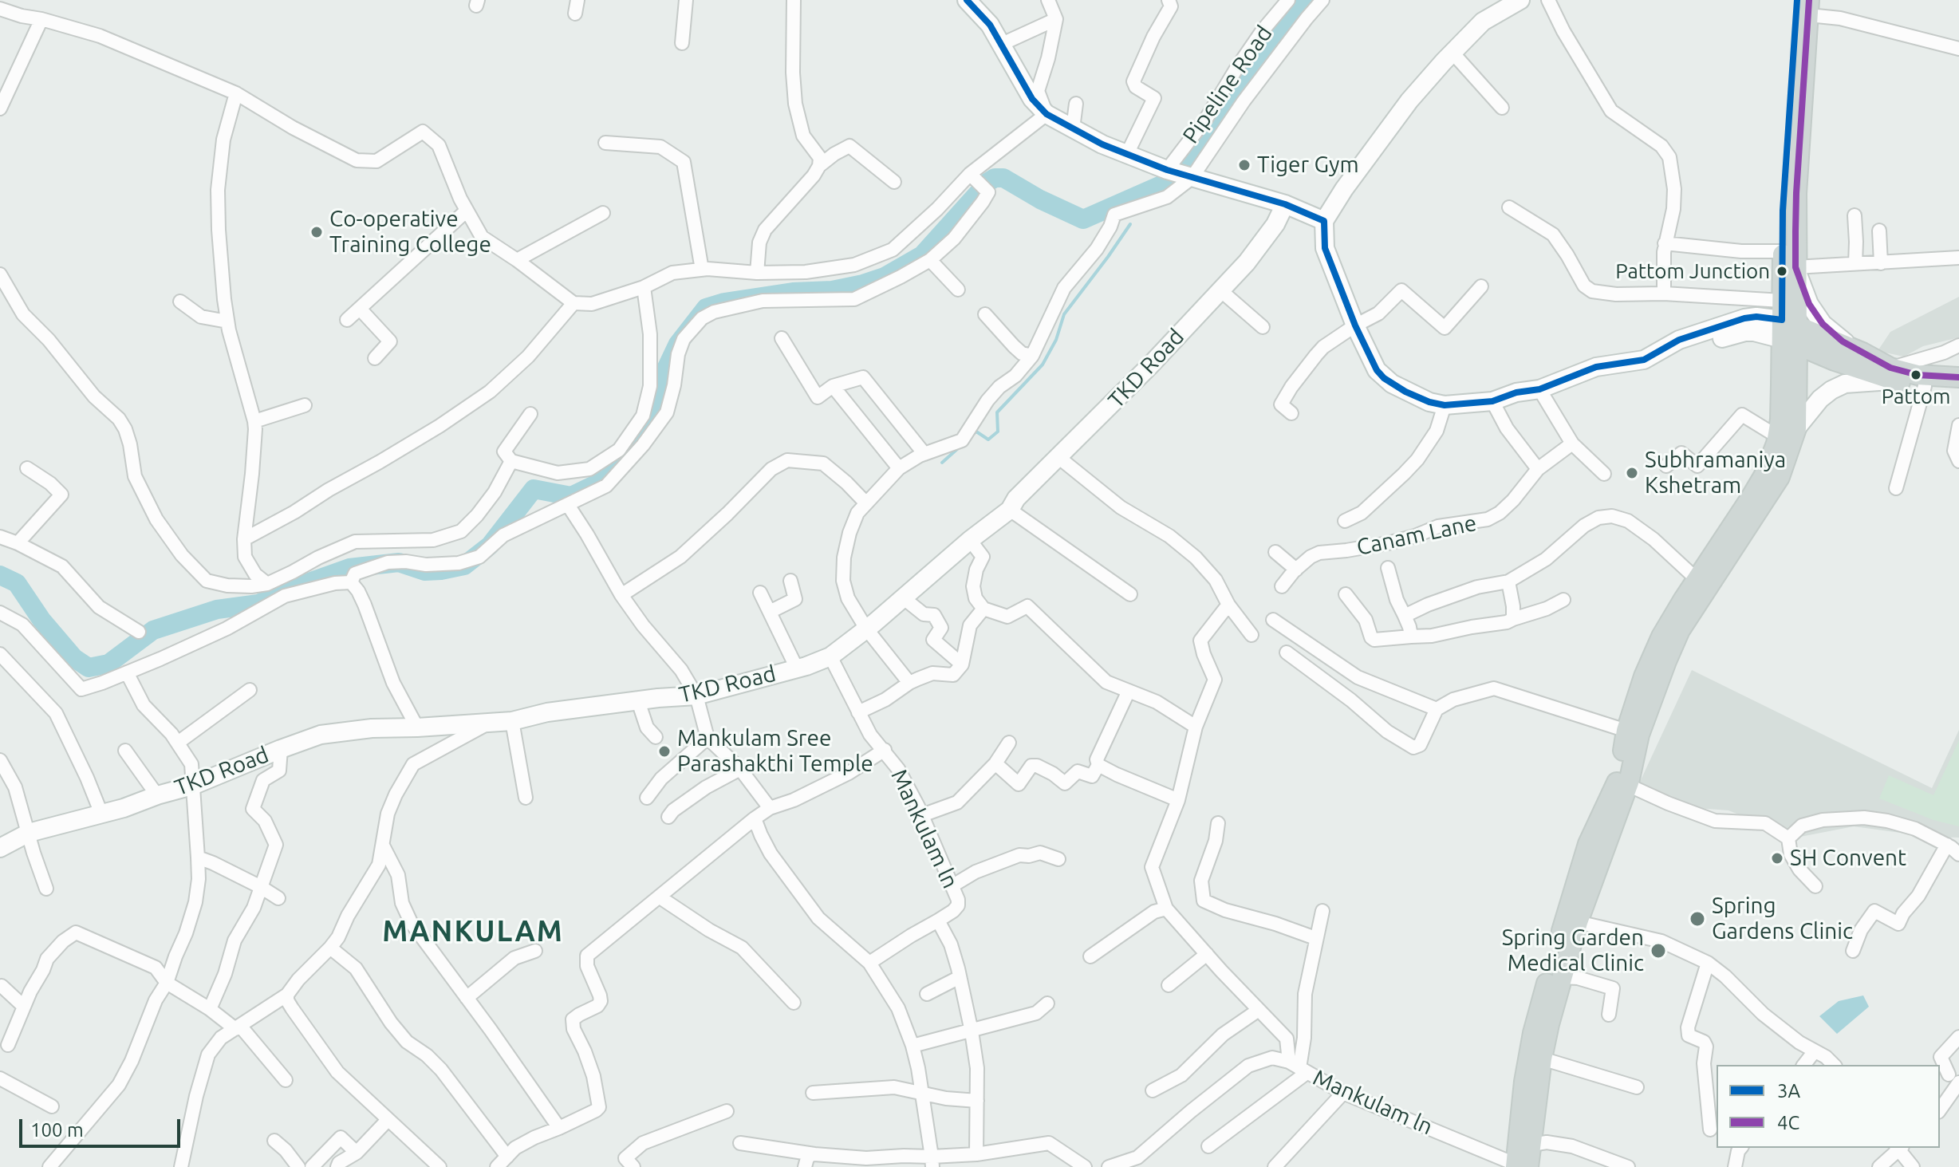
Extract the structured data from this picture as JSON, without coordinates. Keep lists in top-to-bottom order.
{
  "streets": {
    "street": [
      "Pipeline Road",
      "TKD Road",
      "Canam Lane",
      "Mankulam ln"
    ]
  },
  "crossings": [
    ["TKD Road", "Mankulam ln"]
  ],
  "districts": ["MANKULAM"],
  "places": [
    "Tiger Gym",
    "Co-operative Training College",
    "Pattom Junction",
    "Pattom",
    "Subhramaniya Kshetram",
    "Mankulam Sree Parashakthi Temple",
    "SH Convent",
    "Spring Gardens Clinic",
    "Spring Garden Medical Clinic"
  ],
  "lines": ["transit line 3A", "transit line 4C"],
  "legend": ["3A", "4C"],
  "scale_bar": "100 m"
}
